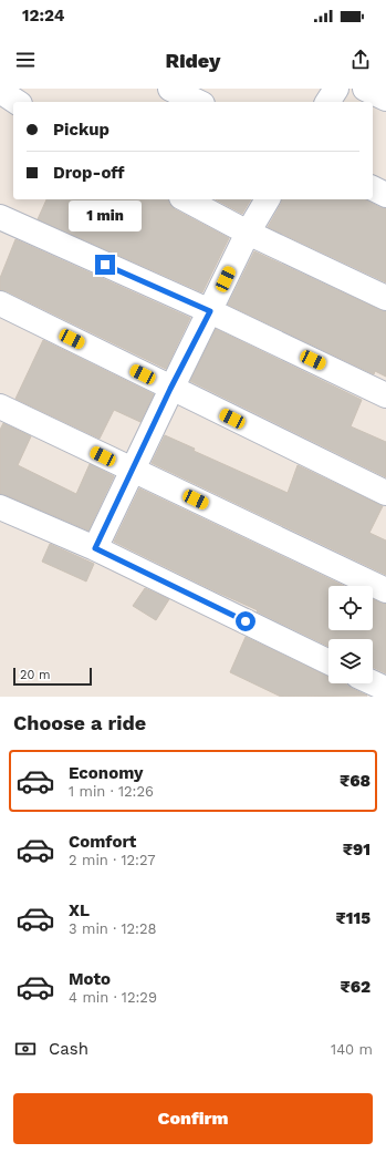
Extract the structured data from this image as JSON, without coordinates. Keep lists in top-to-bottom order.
{
  "scale_bar": "20 m",
  "page": {
    "status": "12:24",
    "header": "Ridey",
    "banner": ["Pickup", "Drop-off"],
    "bubble": "1 min",
    "scale": "20 m",
    "heading": "Choose a ride",
    "list": [
      {
        "name": "Economy",
        "note": "1 min · 12:26",
        "value": "₹68"
      },
      {
        "name": "Comfort",
        "note": "2 min · 12:27",
        "value": "₹91"
      },
      {
        "name": "XL",
        "note": "3 min · 12:28",
        "value": "₹115"
      },
      {
        "name": "Moto",
        "note": "4 min · 12:29",
        "value": "₹62"
      }
    ],
    "pay": ["Cash", "140 m"],
    "buttons": "Confirm"
  }
}
